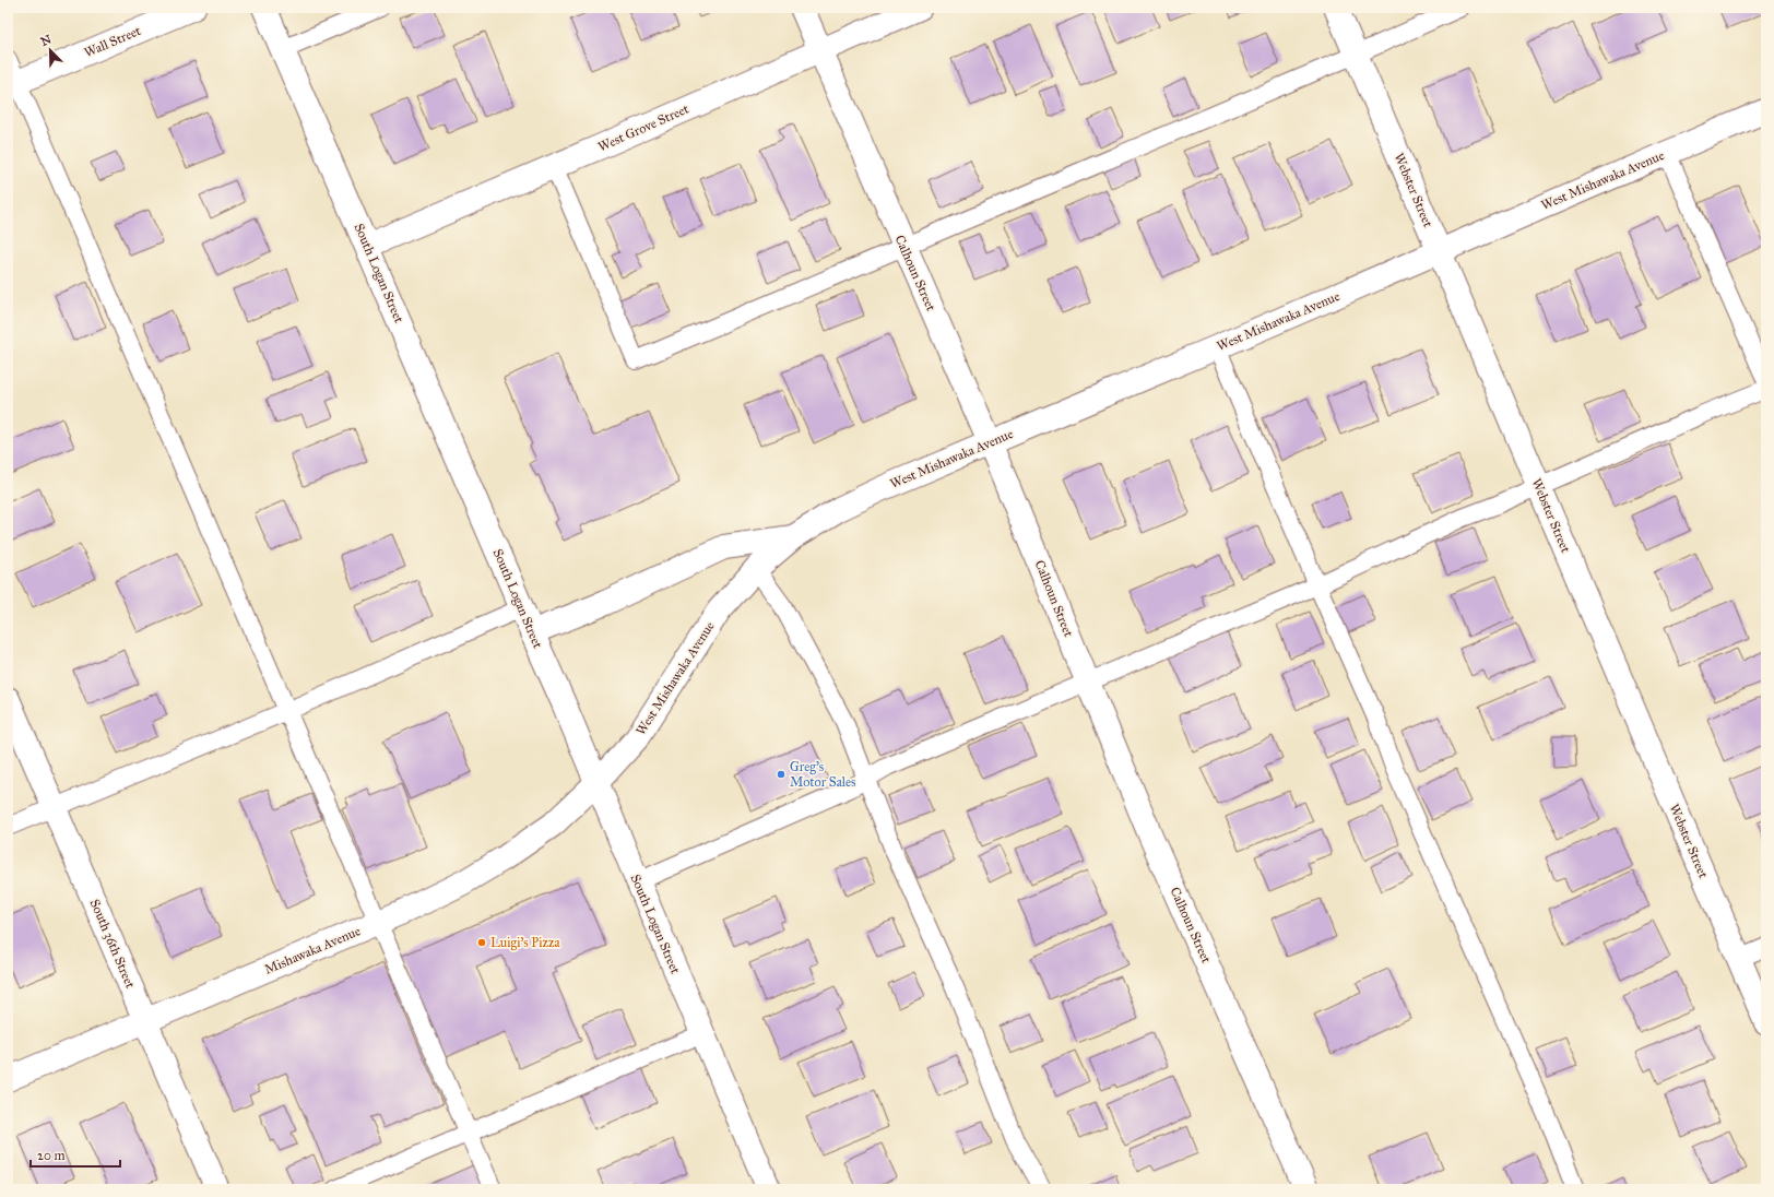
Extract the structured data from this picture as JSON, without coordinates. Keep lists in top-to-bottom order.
{
  "streets": {
    "street": [
      "Wall Street",
      "West Grove Street",
      "West Mishawaka Avenue",
      "Webster Street",
      "South Logan Street",
      "Calhoun Street",
      "South 36th Street",
      "Mishawaka Avenue"
    ]
  },
  "crossings": [
    ["West Grove Street", "South Logan Street"],
    ["West Grove Street", "Calhoun Street"],
    ["West Mishawaka Avenue", "Webster Street"],
    ["West Mishawaka Avenue", "South Logan Street"],
    ["West Mishawaka Avenue", "Calhoun Street"],
    ["West Mishawaka Avenue", "Mishawaka Avenue"],
    ["South Logan Street", "Mishawaka Avenue"],
    ["South 36th Street", "Mishawaka Avenue"]
  ],
  "places": ["Greg's Motor Sales", "Luigi's Pizza"],
  "scale_bar": "20 m",
  "north": "top left"
}
